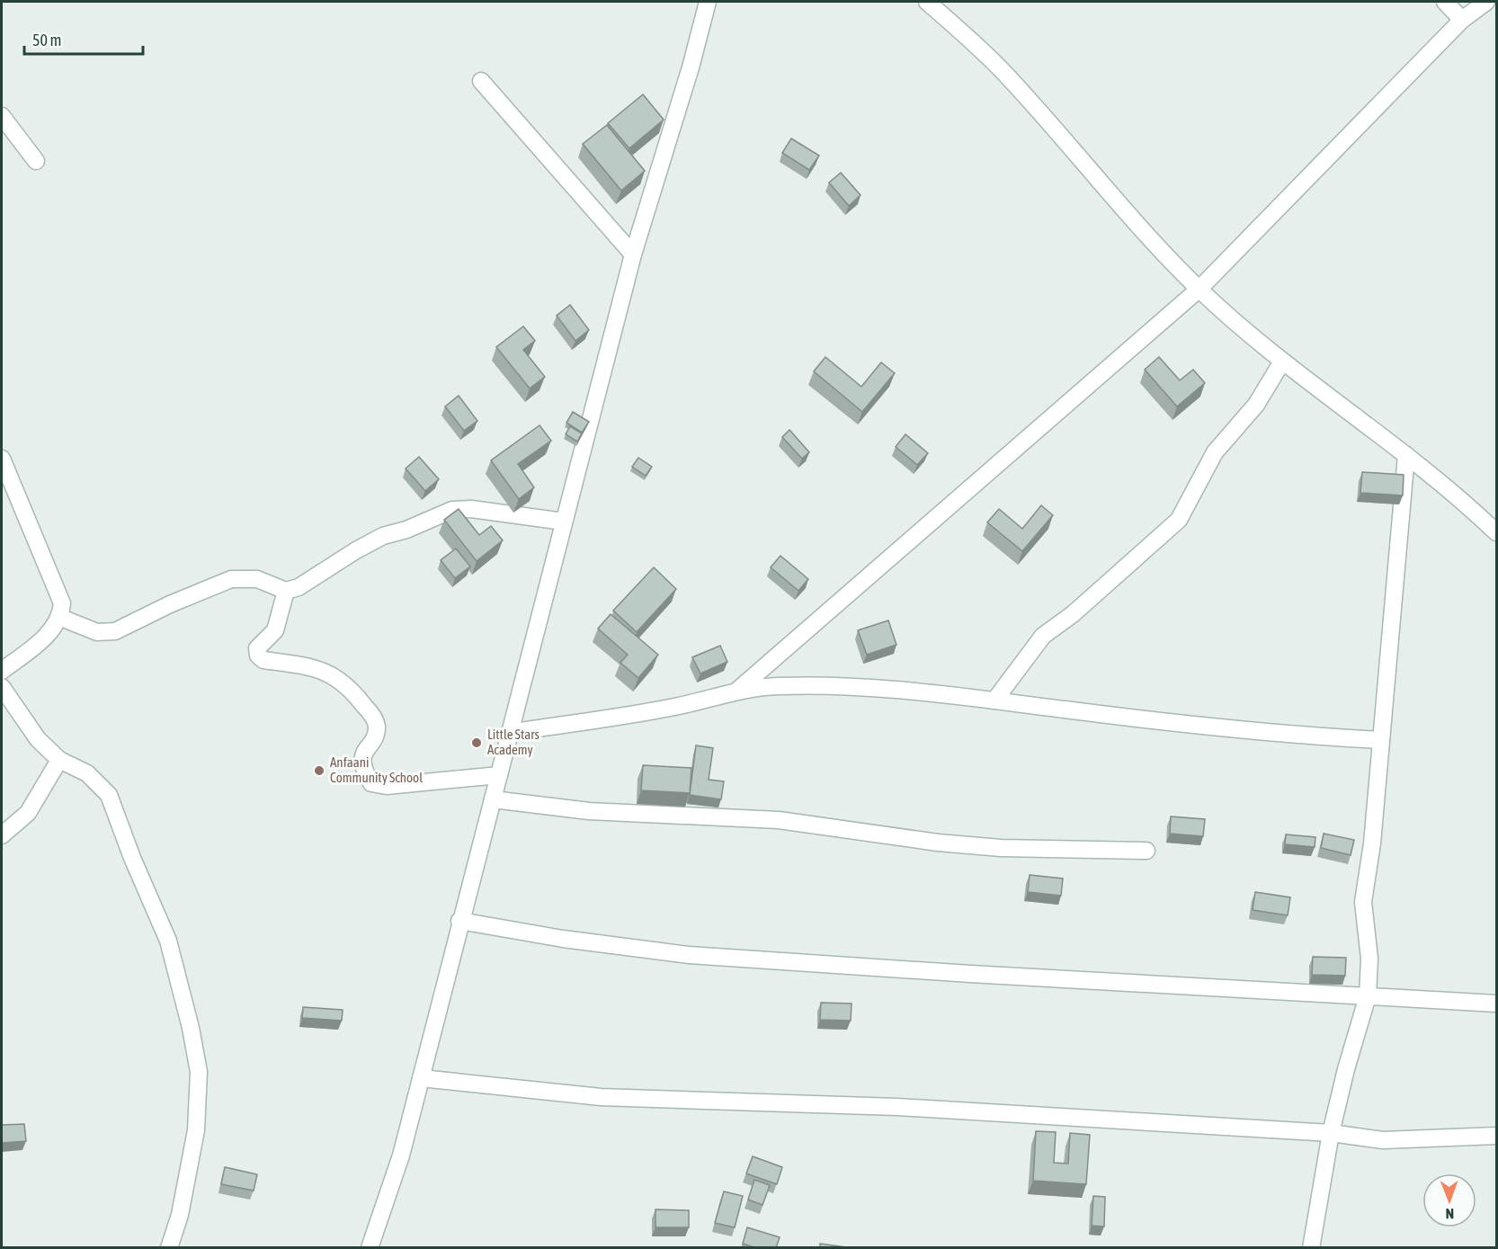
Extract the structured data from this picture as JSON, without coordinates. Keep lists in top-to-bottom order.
{
  "places": ["Little Stars Academy", "Anfaani Community School"],
  "scale_bar": "50 m",
  "north": "bottom"
}
